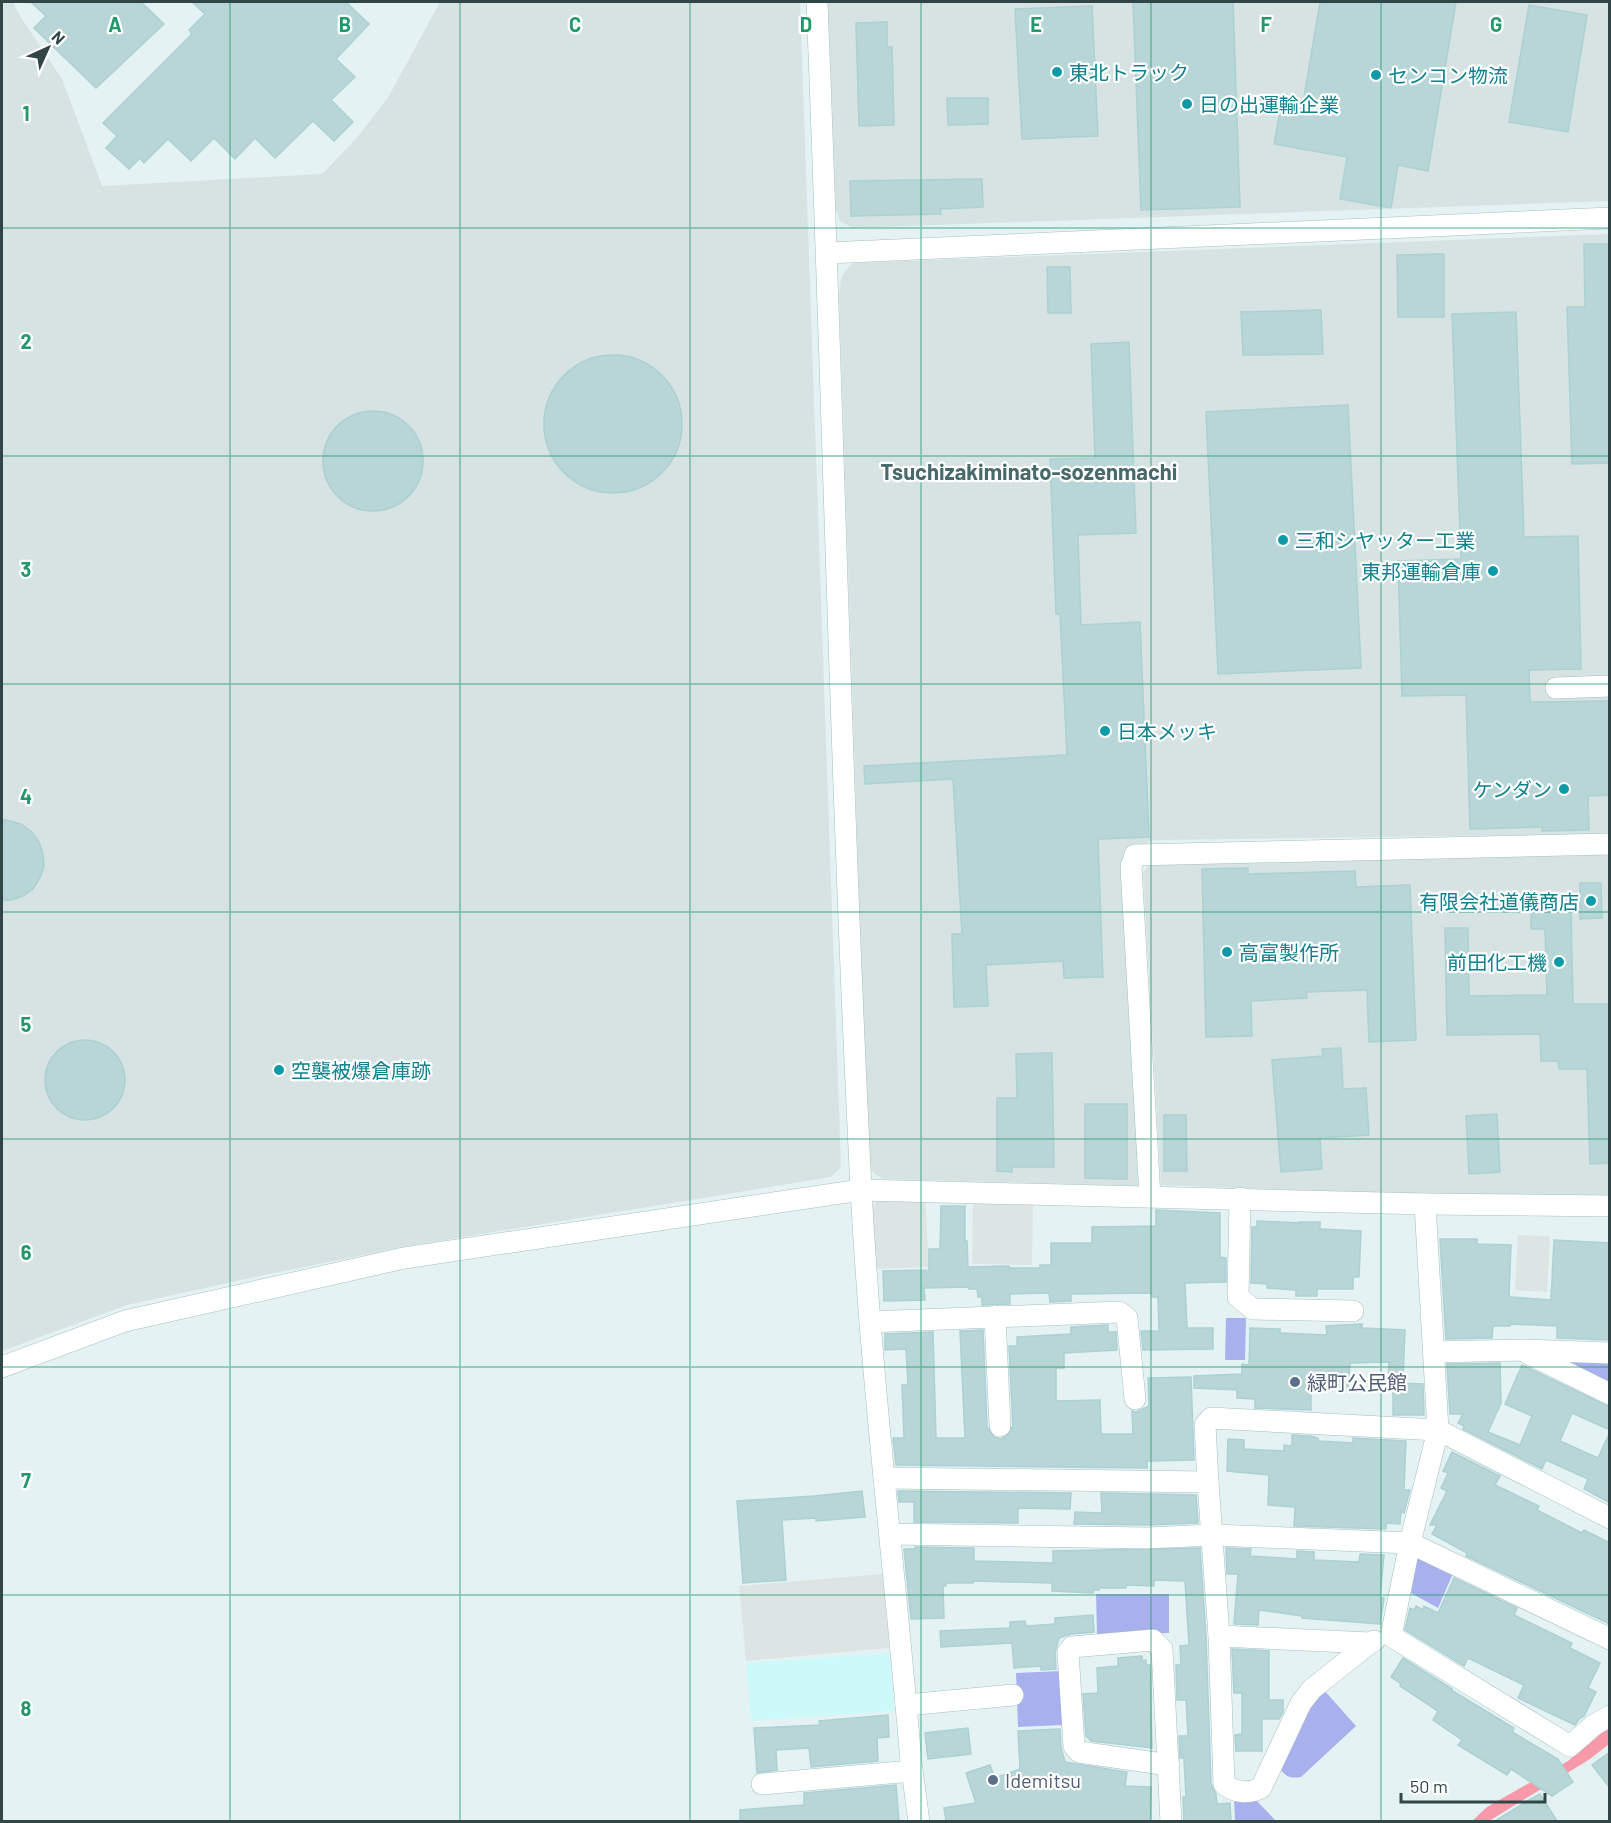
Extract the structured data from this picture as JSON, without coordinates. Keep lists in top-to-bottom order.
{
  "districts": ["Tsuchizakiminato-sozenmachi"],
  "places": [
    "東北トラック",
    "センコン物流",
    "日の出運輸企業",
    "三和シヤッター工業",
    "東邦運輸倉庫",
    "日本メッキ",
    "ケンダン",
    "有限会社道儀商店",
    "高富製作所",
    "前田化工機",
    "空襲被爆倉庫跡",
    "緑町公民館",
    "Idemitsu"
  ],
  "scale_bar": "50 m",
  "north": "top right",
  "grid": {
    "columns": [
      "A",
      "B",
      "C",
      "D",
      "E",
      "F",
      "G"
    ],
    "rows": [
      "1",
      "2",
      "3",
      "4",
      "5",
      "6",
      "7",
      "8"
    ]
  }
}
